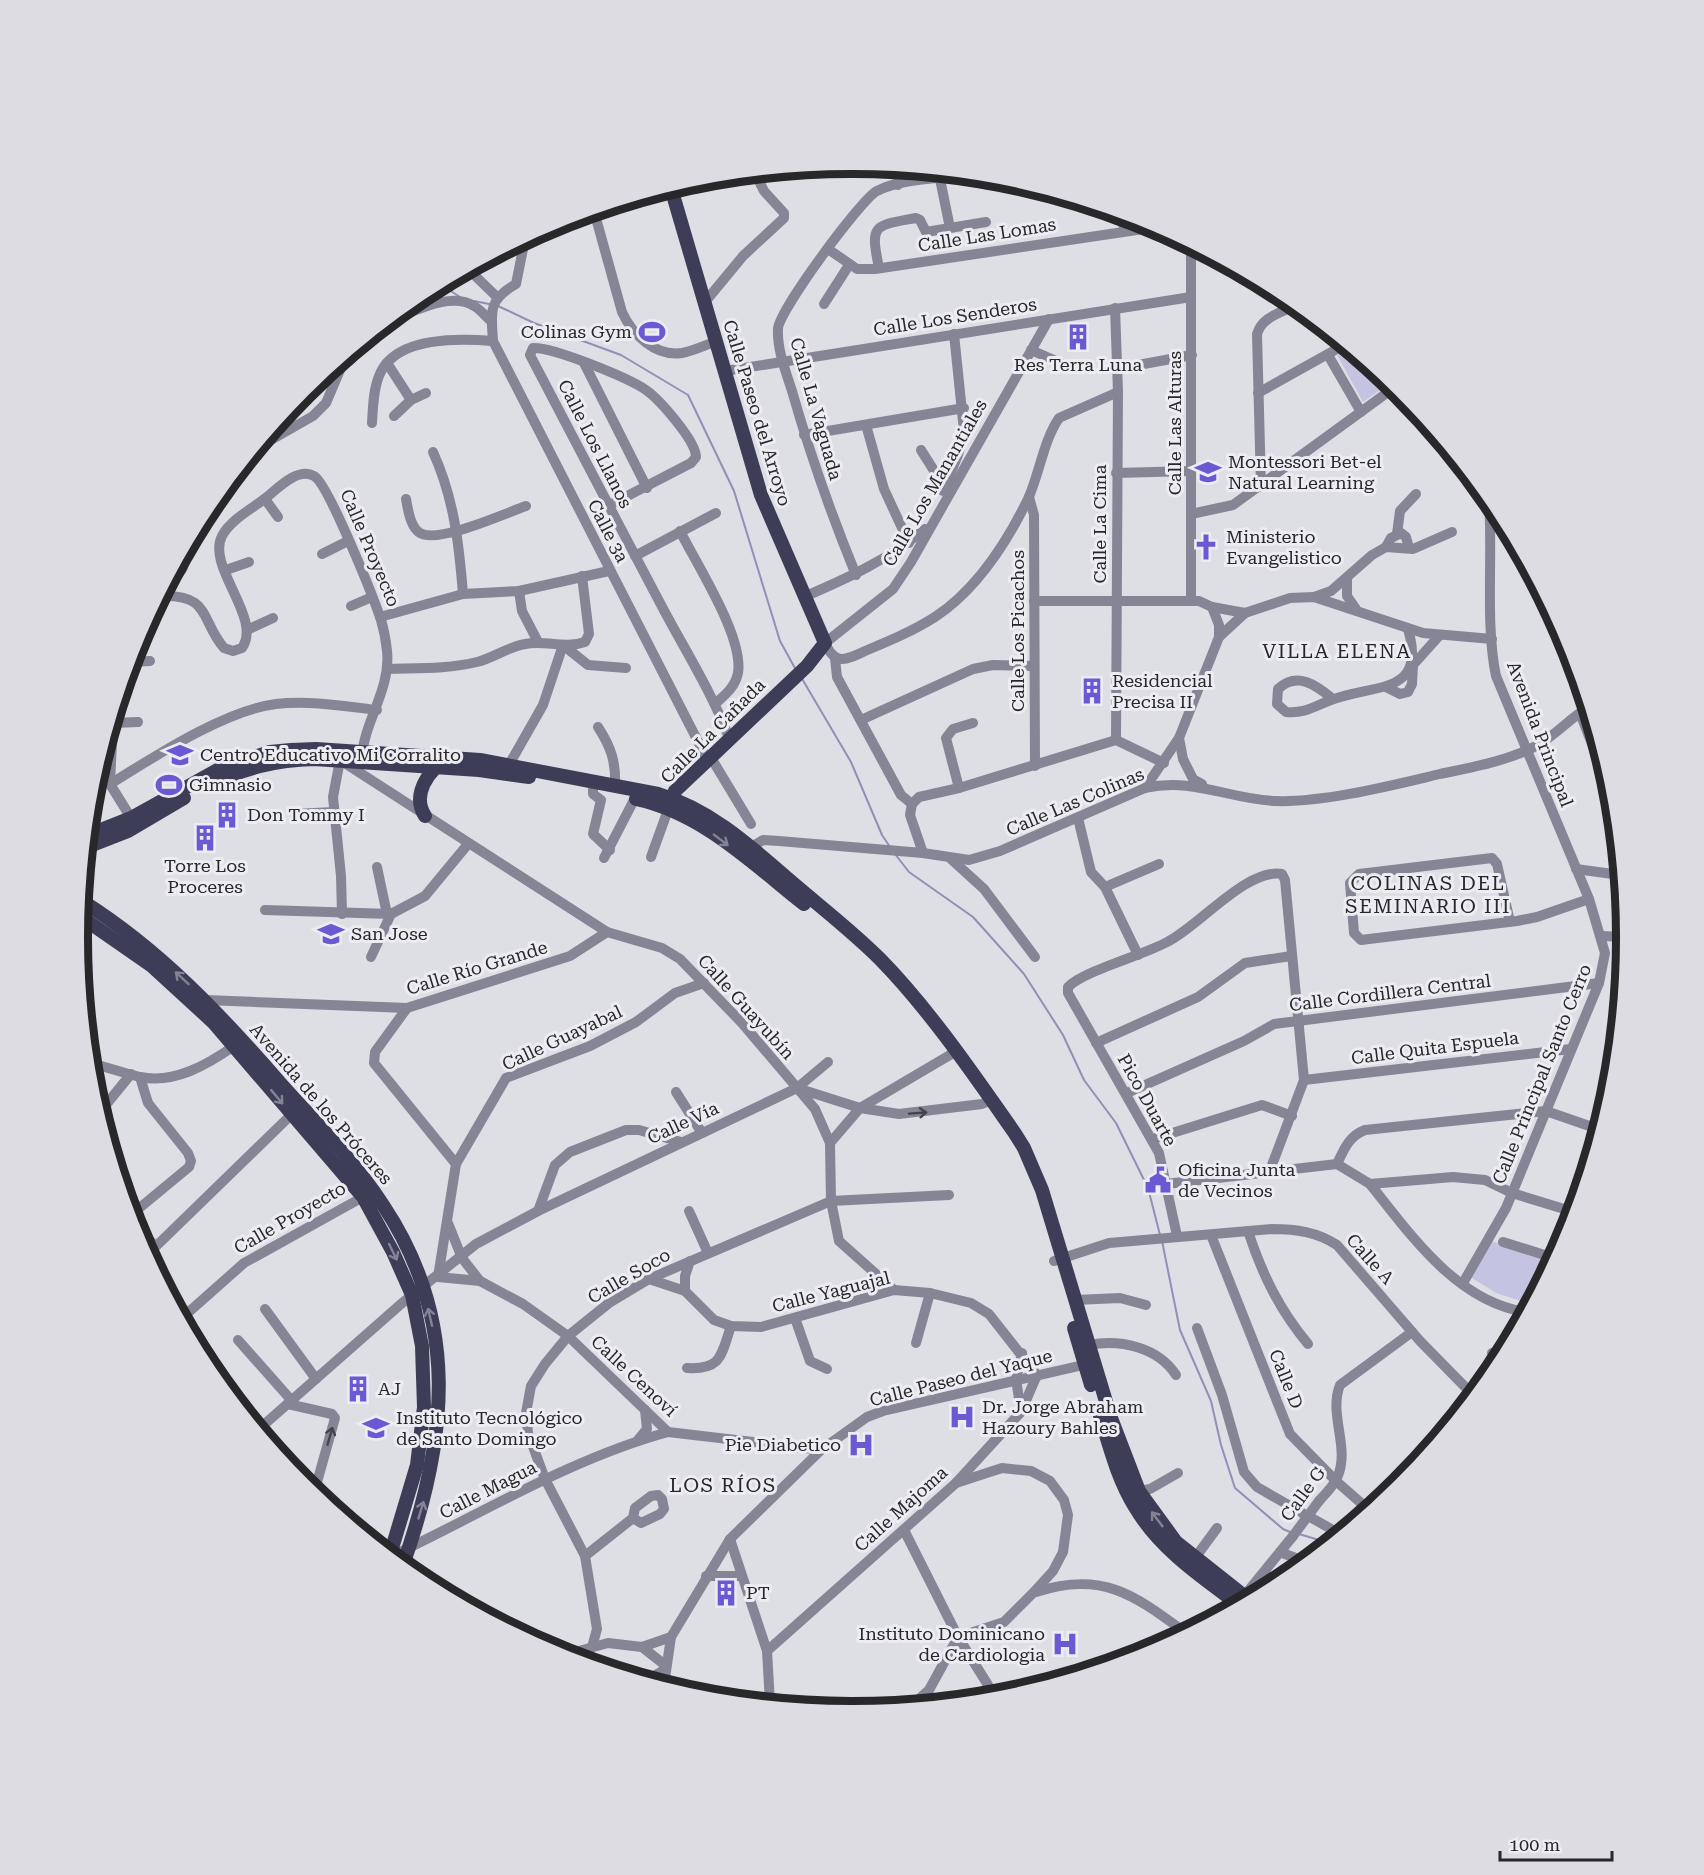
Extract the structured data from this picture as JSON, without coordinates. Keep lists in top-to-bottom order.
{
  "streets": {
    "main road": ["Calle Paseo del Arroyo", "Calle La Cañada", "Avenida de los Próceres"],
    "street": [
      "Calle Las Lomas",
      "Calle Los Senderos",
      "Calle La Vaguada",
      "Calle Las Alturas",
      "Calle Los Llanos",
      "Calle Los Manantiales",
      "Calle La Cima",
      "Calle 3a",
      "Calle Proyecto",
      "Calle Los Picachos",
      "Avenida Principal",
      "Calle Las Colinas",
      "Calle Río Grande",
      "Calle Cordillera Central",
      "Calle Guayubín",
      "Calle Guayabal",
      "Calle Quita Espuela",
      "Calle Principal Santo Cerro",
      "Pico Duarte",
      "Calle Vía",
      "Calle A",
      "Calle Soco",
      "Calle Yaguajal",
      "Calle Cenoví",
      "Calle Paseo del Yaque",
      "Calle D",
      "Calle Magua",
      "Calle G",
      "Calle Majoma"
    ]
  },
  "crossings": [
    ["Calle Los Senderos", "Calle La Vaguada"],
    ["Calle Los Senderos", "Calle Paseo del Arroyo"],
    ["Calle Los Senderos", "Calle Las Alturas"],
    ["Calle Los Senderos", "Calle Los Manantiales"],
    ["Calle Los Senderos", "Calle La Cima"],
    ["Calle Paseo del Arroyo", "Calle Los Manantiales"],
    ["Calle Paseo del Arroyo", "Calle La Cañada"],
    ["Calle Los Llanos", "Calle La Cañada"],
    ["Calle Los Manantiales", "Calle La Cañada"],
    ["Calle 3a", "Calle La Cañada"],
    ["Calle Proyecto", "Avenida de los Próceres"],
    ["Avenida Principal", "Calle Las Colinas"],
    ["Avenida Principal", "Calle Principal Santo Cerro"],
    ["Calle Río Grande", "Calle Guayubín"],
    ["Calle Río Grande", "Avenida de los Próceres"],
    ["Calle Cordillera Central", "Calle Principal Santo Cerro"],
    ["Calle Cordillera Central", "Pico Duarte"],
    ["Calle Guayubín", "Calle Guayabal"],
    ["Calle Guayubín", "Calle Vía"],
    ["Calle Guayubín", "Calle Soco"],
    ["Calle Guayubín", "Calle Yaguajal"],
    ["Calle Guayabal", "Calle Vía"],
    ["Calle Quita Espuela", "Calle Principal Santo Cerro"],
    ["Pico Duarte", "Calle A"],
    ["Avenida de los Próceres", "Calle Vía"],
    ["Avenida de los Próceres", "Calle Magua"],
    ["Calle A", "Calle D"],
    ["Calle A", "Calle G"],
    ["Calle Soco", "Calle Cenoví"],
    ["Calle Soco", "Calle Magua"],
    ["Calle Yaguajal", "Calle Paseo del Yaque"],
    ["Calle Yaguajal", "Calle Majoma"],
    ["Calle Cenoví", "Calle Paseo del Yaque"],
    ["Calle Cenoví", "Calle Magua"],
    ["Calle Paseo del Yaque", "Calle Majoma"],
    ["Calle D", "Calle G"]
  ],
  "districts": ["VILLA ELENA", "COLINAS DEL SEMINARIO III", "LOS RÍOS"],
  "places": {
    "sports": ["Colinas Gym", "Gimnasio"],
    "building": [
      "Res Terra Luna",
      "Residencial Precisa II",
      "Don Tommy I",
      "Torre Los Proceres",
      "AJ",
      "PT"
    ],
    "school or university": [
      "Montessori Bet-el Natural Learning",
      "Centro Educativo Mi Corralito",
      "San Jose",
      "Instituto Tecnológico de Santo Domingo"
    ],
    "church": ["Ministerio Evangelistico"],
    "public building": ["Oficina Junta de Vecinos"],
    "hospital": ["Dr. Jorge Abraham Hazoury Bahles", "Pie Diabetico", "Instituto Dominicano de Cardiologia"]
  },
  "scale_bar": "100 m"
}
